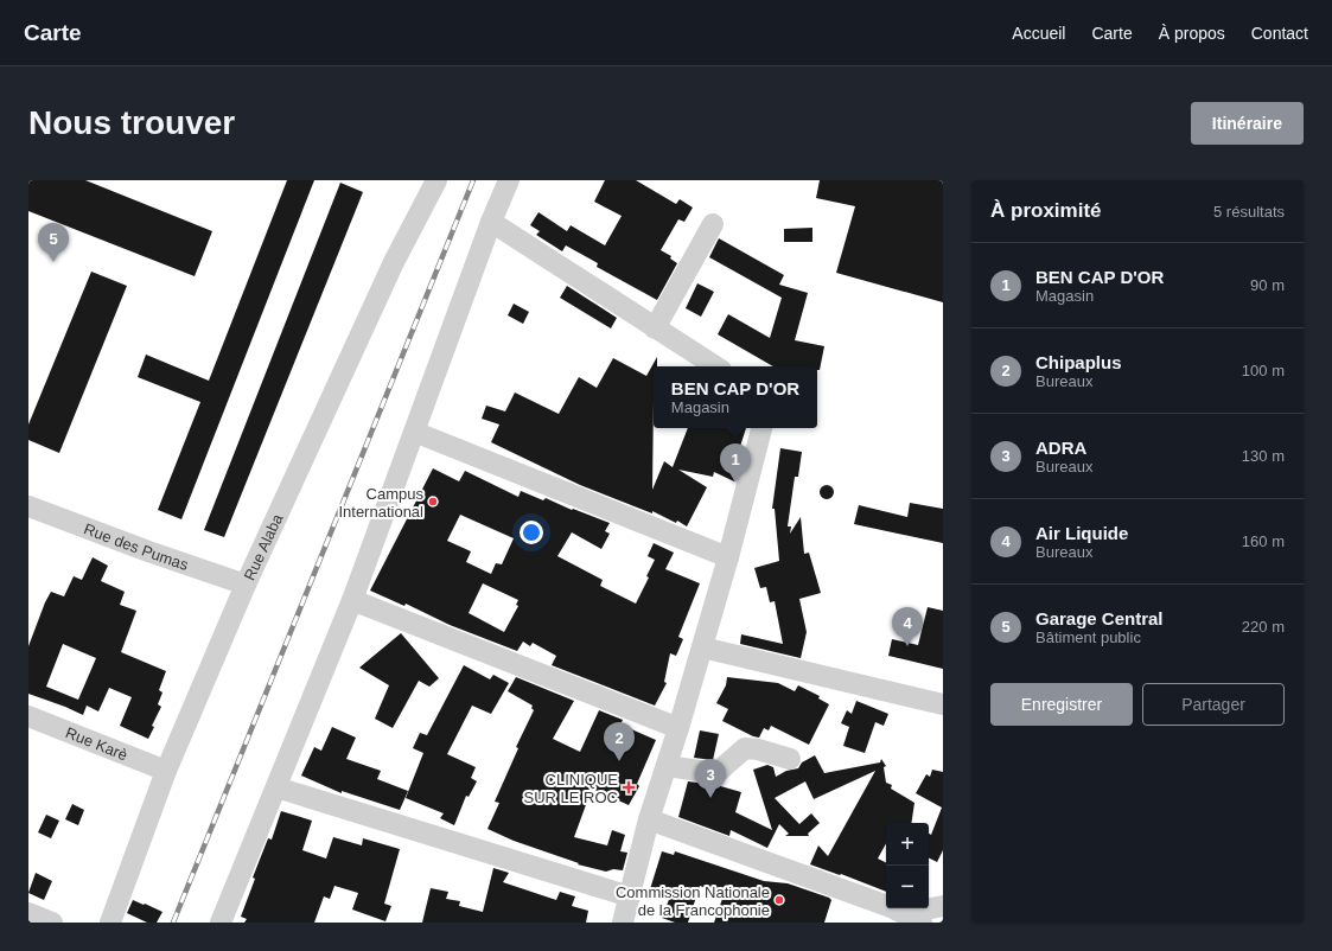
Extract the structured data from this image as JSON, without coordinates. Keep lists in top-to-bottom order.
{
  "streets": {
    "street": ["Rue des Pumas", "Rue Alaba", "Rue Karè"]
  },
  "crossings": [
    ["Rue des Pumas", "Rue Alaba"],
    ["Rue Alaba", "Rue Karè"]
  ],
  "places": {
    "other": ["Campus International", "Commission Nationale de la Francophonie"],
    "health": ["CLINIQUE SUR LE ROC"]
  },
  "page": {
    "header": "Carte",
    "nav": [
      "Accueil",
      "Carte",
      "À propos",
      "Contact"
    ],
    "buttons": [
      "Itinéraire",
      ["Enregistrer", "Partager"]
    ],
    "title": "Nous trouver",
    "heading": ["À proximité", "5 résultats"],
    "pins": [
      "5",
      "1",
      "4",
      "2",
      "3"
    ],
    "list": [
      {
        "mark": "1",
        "name": "BEN CAP D'OR",
        "note": "Magasin",
        "value": "90 m"
      },
      {
        "mark": "2",
        "name": "Chipaplus",
        "note": "Bureaux",
        "value": "100 m"
      },
      {
        "mark": "3",
        "name": "ADRA",
        "note": "Bureaux",
        "value": "130 m"
      },
      {
        "mark": "4",
        "name": "Air Liquide",
        "note": "Bureaux",
        "value": "160 m"
      },
      {
        "mark": "5",
        "name": "Garage Central",
        "note": "Bâtiment public",
        "value": "220 m"
      }
    ],
    "popup": ["BEN CAP D'OR", "Magasin"],
    "map_buttons": ["+", "−"]
  }
}
